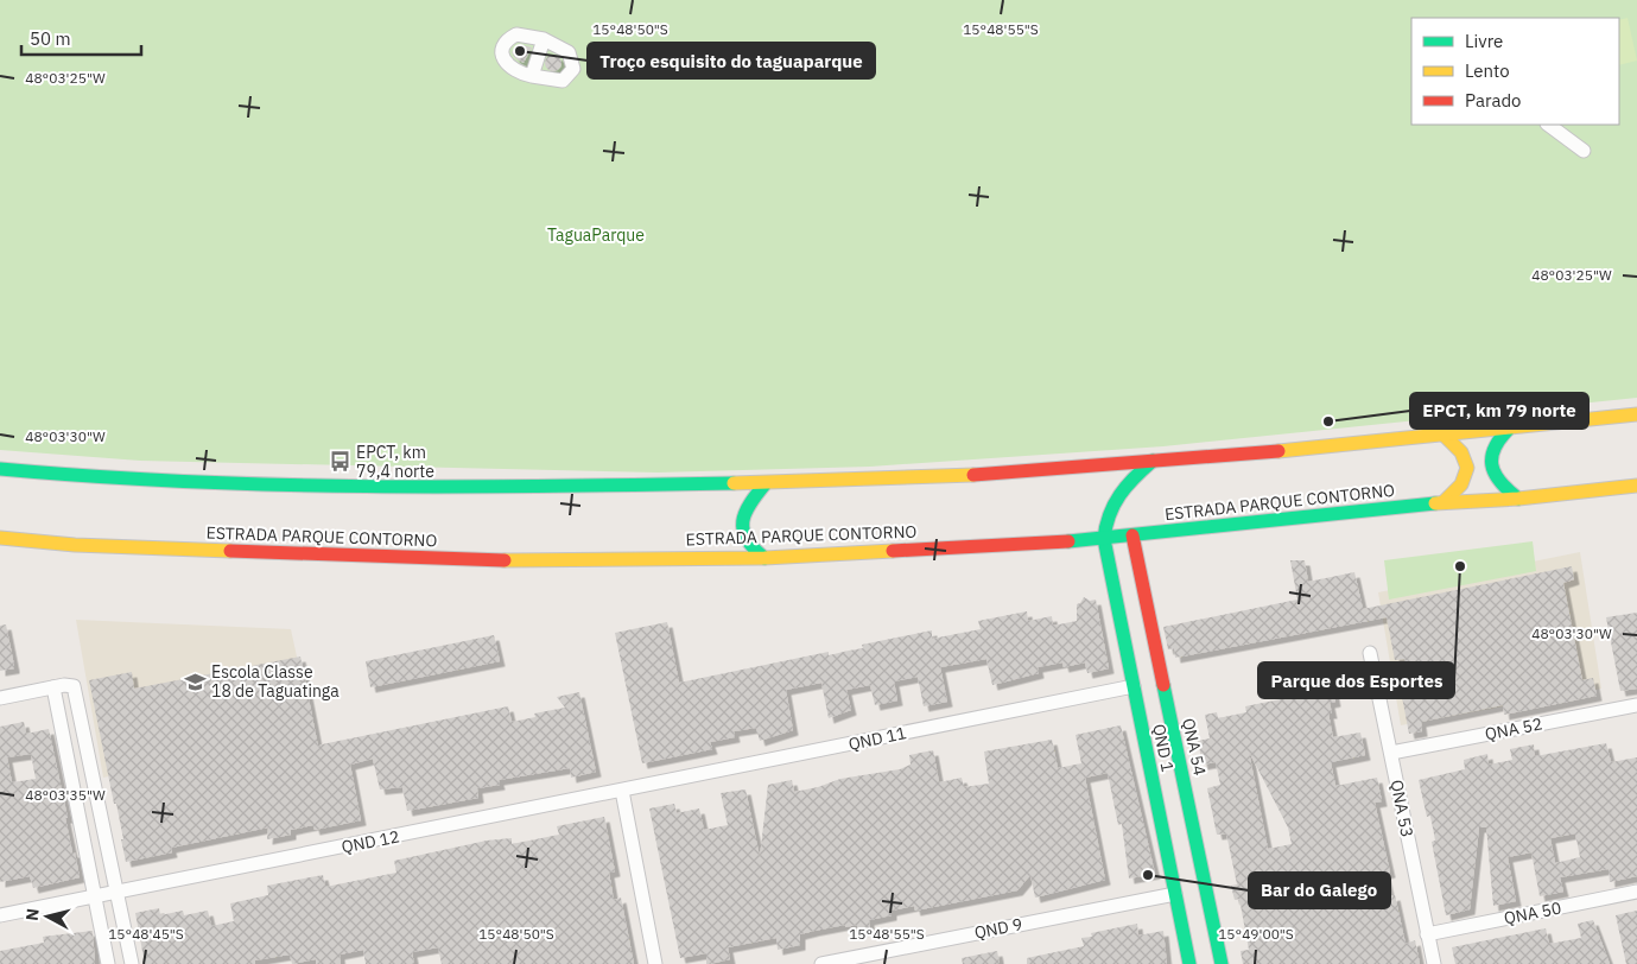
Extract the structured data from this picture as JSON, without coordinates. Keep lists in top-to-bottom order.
{
  "streets": {
    "main road": ["ESTRADA PARQUE CONTORNO", "QNA 54", "QND 1"],
    "street": [
      "QNA 52",
      "QND 11",
      "QNA 53",
      "QND 12",
      "QNA 50",
      "QND 9"
    ]
  },
  "crossings": [
    ["ESTRADA PARQUE CONTORNO", "QNA 54"],
    ["ESTRADA PARQUE CONTORNO", "QND 1"],
    ["QNA 52", "QNA 53"],
    ["QND 11", "QND 1"],
    ["QND 11", "QND 12"],
    ["QND 1", "QND 9"],
    ["QNA 53", "QNA 50"]
  ],
  "parks": ["TaguaParque"],
  "places": {
    "other": [
      "Troço esquisito do taguaparque",
      "EPCT, km 79 norte",
      "Parque dos Esportes",
      "Bar do Galego"
    ],
    "bus stop": ["EPCT, km 79,4 norte"],
    "school or university": ["Escola Classe 18 de Taguatinga"]
  },
  "legend": ["Livre", "Lento", "Parado"],
  "scale_bar": "50 m",
  "north": "left",
  "coordinates": [
    "15°48'50\"S",
    "15°48'55\"S",
    "48°03'25\"W",
    "48°03'30\"W",
    "48°03'35\"W",
    "15°48'45\"S",
    "15°49'00\"S"
  ]
}
